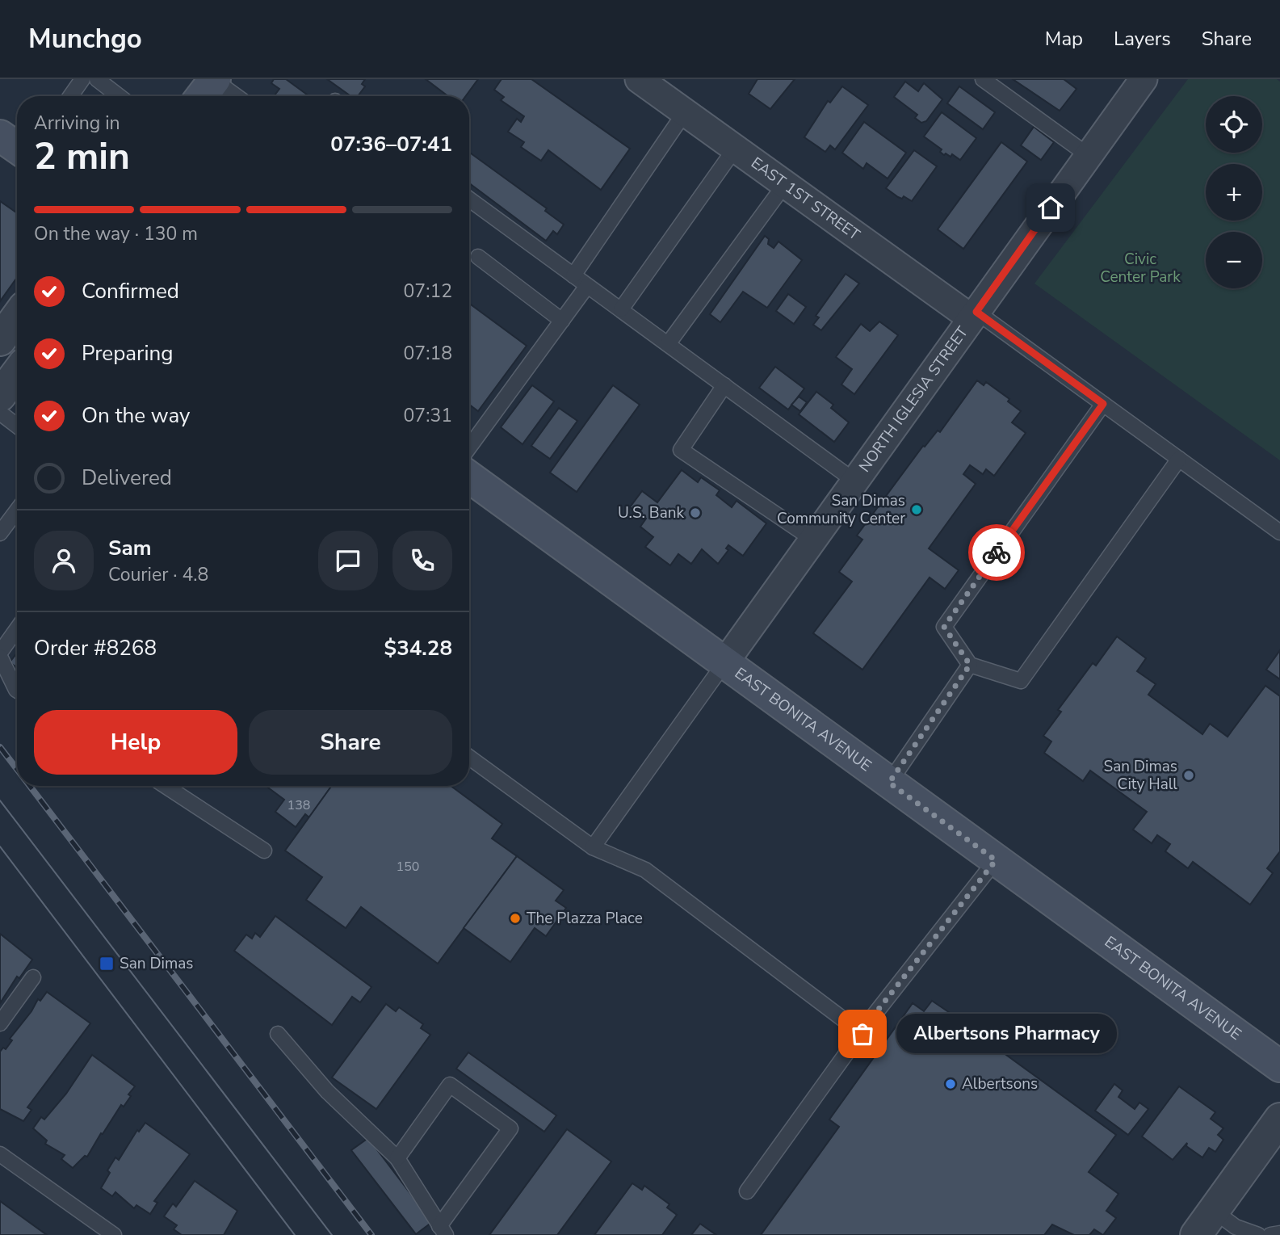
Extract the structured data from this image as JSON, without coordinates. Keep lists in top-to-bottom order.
{
  "streets": {
    "main road": ["EAST BONITA AVENUE"],
    "street": ["EAST 1ST STREET", "NORTH IGLESIA STREET"]
  },
  "crossings": [
    ["EAST 1ST STREET", "NORTH IGLESIA STREET"],
    ["NORTH IGLESIA STREET", "EAST BONITA AVENUE"]
  ],
  "parks": ["Civic Center Park"],
  "places": {
    "other": [
      "San Dimas Community Center",
      "U.S. Bank",
      "San Dimas City Hall",
      "The Plazza Place",
      "Albertsons Pharmacy",
      "Albertsons"
    ],
    "transit": ["San Dimas"]
  },
  "house_numbers": ["138", "150"],
  "page": {
    "header": "Munchgo",
    "nav": ["Map", "Layers", "Share"],
    "map_buttons": ["+", "−"],
    "heading": ["2 min", "Arriving in", "07:36–07:41"],
    "panel": [
      "Sam",
      "Courier · 4.8",
      "Order #8268",
      "$34.28"
    ],
    "bar": "On the way · 130 m",
    "list": [
      ["Confirmed", "07:12"],
      ["Preparing", "07:18"],
      ["On the way", "07:31"],
      "Delivered"
    ],
    "buttons": ["Help", "Share"],
    "bubble": "Albertsons Pharmacy"
  }
}
